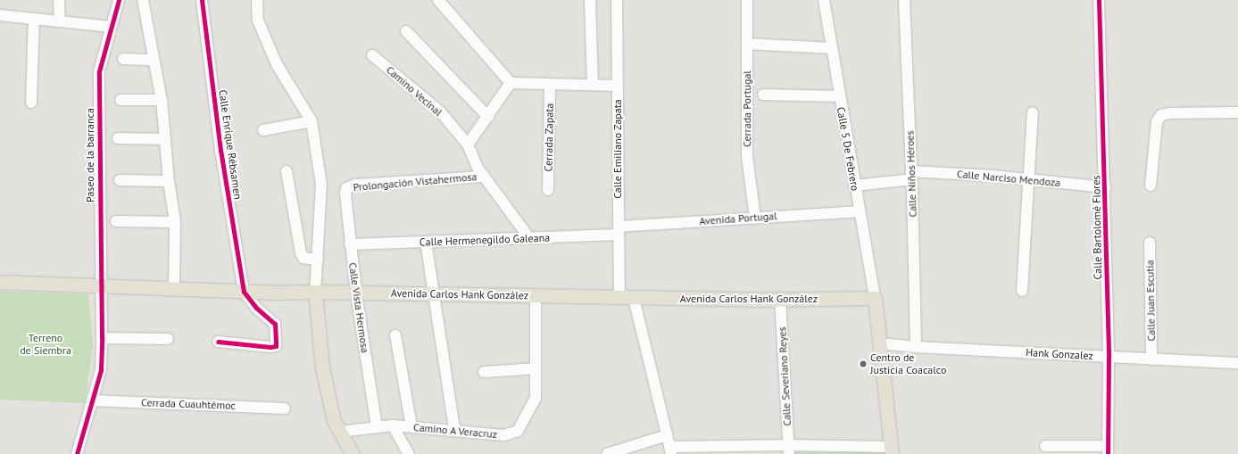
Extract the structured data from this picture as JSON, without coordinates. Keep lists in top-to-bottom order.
{
  "streets": {
    "main road": ["Avenida Carlos Hank González"],
    "street": [
      "Camino Vecinal",
      "Cerrada Portugal",
      "Cerrada Zapata",
      "Calle Enrique Rébsamen",
      "Calle Emiliano Zapata",
      "Calle 5 De Febrero",
      "Paseo de la barranca",
      "Calle Niños Héroes",
      "Calle Narciso Mendoza",
      "Prolongación Vistahermosa",
      "Avenida Portugal",
      "Calle Bartolomé Flores",
      "Calle Hermenegildo Galeana",
      "Calle Juan Escutia",
      "Calle Vista Hermosa",
      "Hank Gonzalez",
      "Calle Severiano Reyes",
      "Cerrada Cuauhtémoc",
      "Camino A Veracruz"
    ]
  },
  "crossings": [
    ["Cerrada Portugal", "Avenida Portugal"],
    ["Calle Enrique Rébsamen", "Avenida Carlos Hank González"],
    ["Calle Emiliano Zapata", "Avenida Portugal"],
    ["Calle Emiliano Zapata", "Calle Hermenegildo Galeana"],
    ["Calle Emiliano Zapata", "Avenida Carlos Hank González"],
    ["Calle 5 De Febrero", "Calle Narciso Mendoza"],
    ["Calle 5 De Febrero", "Avenida Portugal"],
    ["Calle 5 De Febrero", "Avenida Carlos Hank González"],
    ["Paseo de la barranca", "Avenida Carlos Hank González"],
    ["Paseo de la barranca", "Cerrada Cuauhtémoc"],
    ["Calle Niños Héroes", "Calle Narciso Mendoza"],
    ["Calle Niños Héroes", "Hank Gonzalez"],
    ["Calle Narciso Mendoza", "Calle Bartolomé Flores"],
    ["Prolongación Vistahermosa", "Calle Vista Hermosa"],
    ["Avenida Portugal", "Calle Hermenegildo Galeana"],
    ["Calle Bartolomé Flores", "Hank Gonzalez"],
    ["Calle Hermenegildo Galeana", "Calle Vista Hermosa"],
    ["Avenida Carlos Hank González", "Calle Vista Hermosa"],
    ["Avenida Carlos Hank González", "Calle Severiano Reyes"],
    ["Avenida Carlos Hank González", "Camino A Veracruz"],
    ["Calle Juan Escutia", "Hank Gonzalez"],
    ["Calle Vista Hermosa", "Camino A Veracruz"]
  ],
  "parks": ["Terreno de Siembra"],
  "places": ["Centro de Justicia Coacalco"]
}
